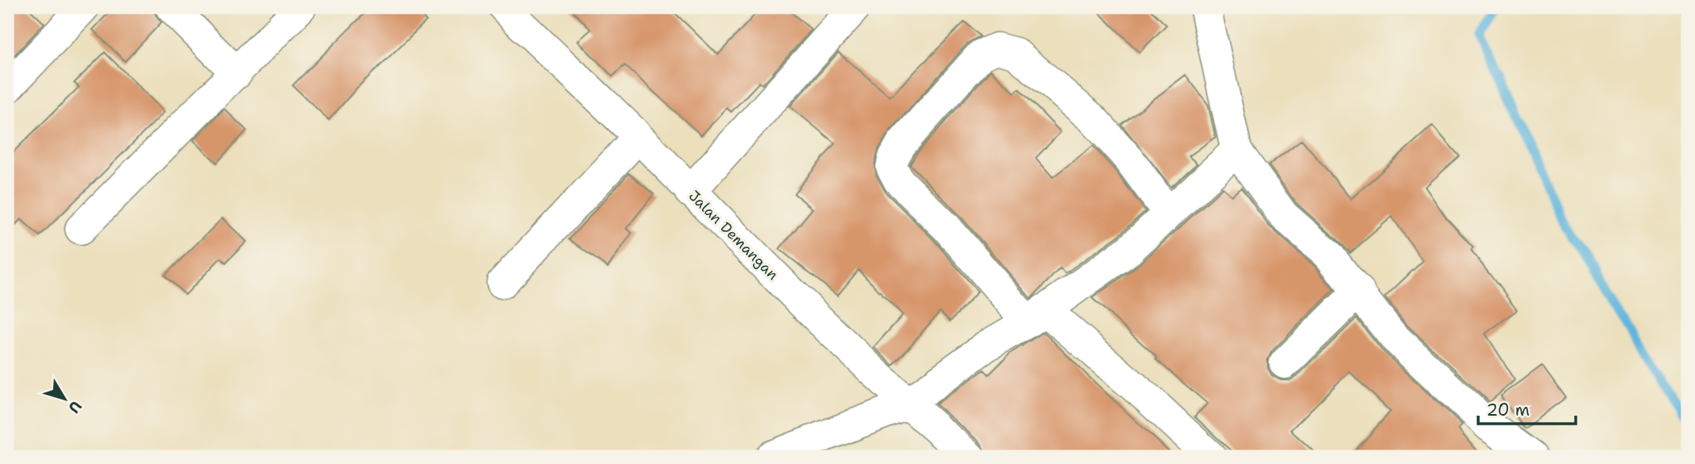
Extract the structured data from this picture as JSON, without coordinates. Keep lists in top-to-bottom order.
{
  "streets": {
    "street": ["Jalan Demangan"]
  },
  "scale_bar": "20 m",
  "north": "bottom right"
}
